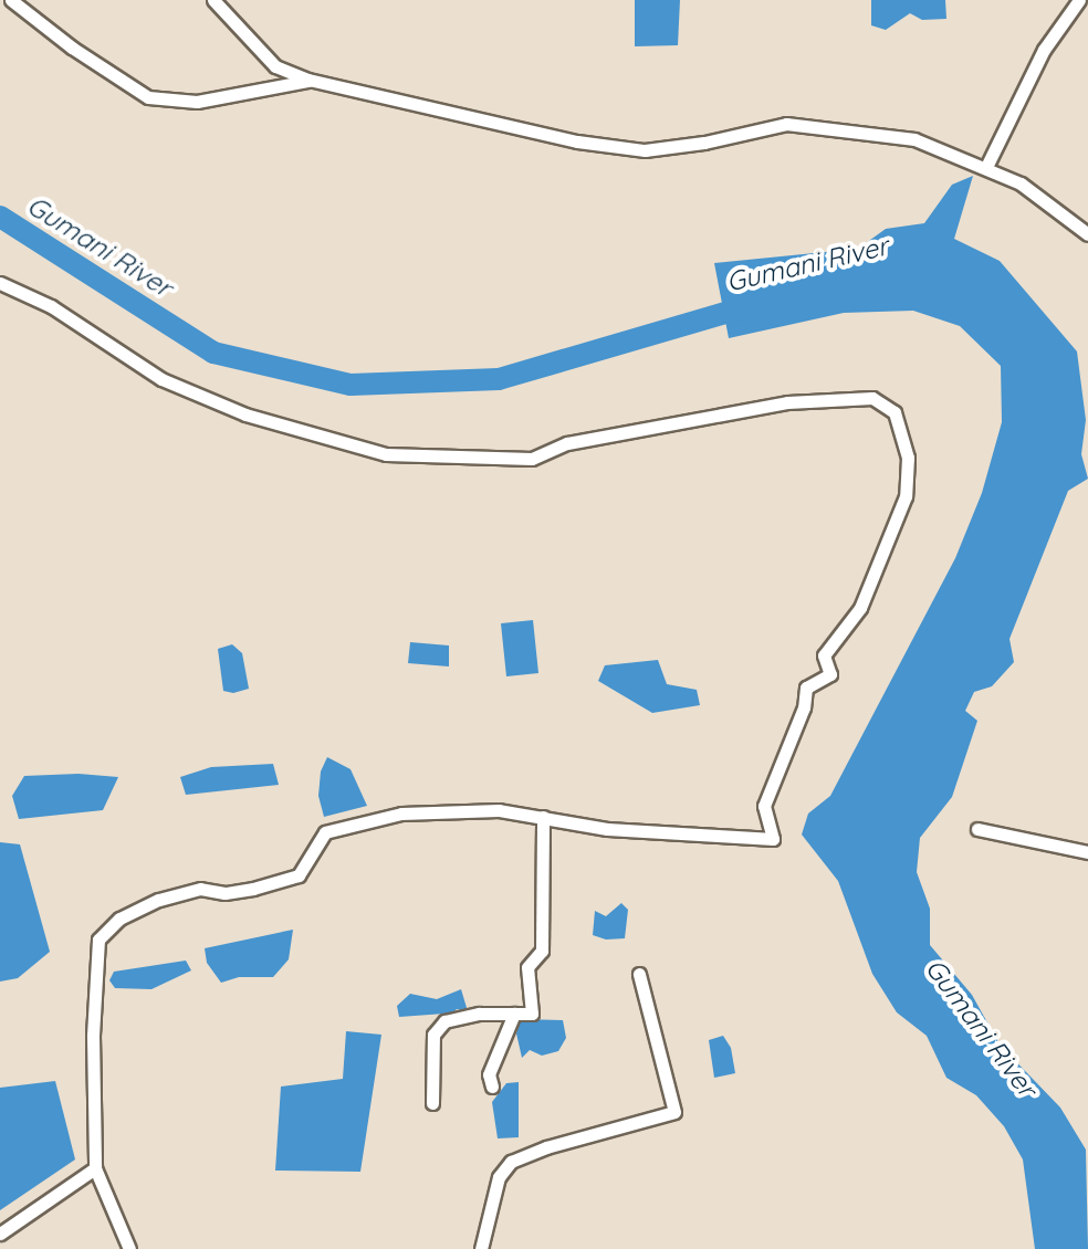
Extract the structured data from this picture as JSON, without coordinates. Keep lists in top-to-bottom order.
{
  "water": ["Gumani River"]
}
